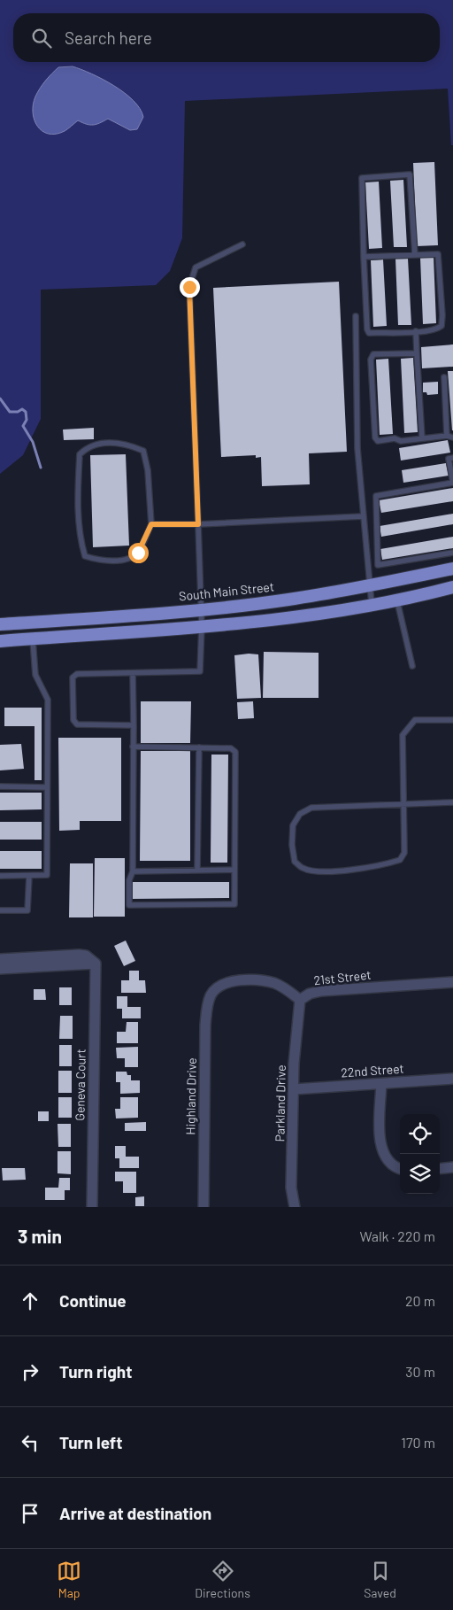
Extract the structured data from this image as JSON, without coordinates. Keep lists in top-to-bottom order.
{
  "streets": {
    "highway": ["South Main Street"],
    "street": [
      "21st Street",
      "22nd Street",
      "Geneva Court",
      "Highland Drive",
      "Parkland Drive"
    ]
  },
  "crossings": [
    ["21st Street", "Highland Drive"],
    ["21st Street", "Parkland Drive"],
    ["22nd Street", "Parkland Drive"],
    ["Highland Drive", "Parkland Drive"]
  ],
  "page": {
    "search": "Search here",
    "heading": ["3 min", "Walk · 220 m"],
    "list": [
      ["Continue", "20 m"],
      ["Turn right", "30 m"],
      ["Turn left", "170 m"],
      "Arrive at destination"
    ],
    "nav": ["Map", "Directions", "Saved"]
  }
}
